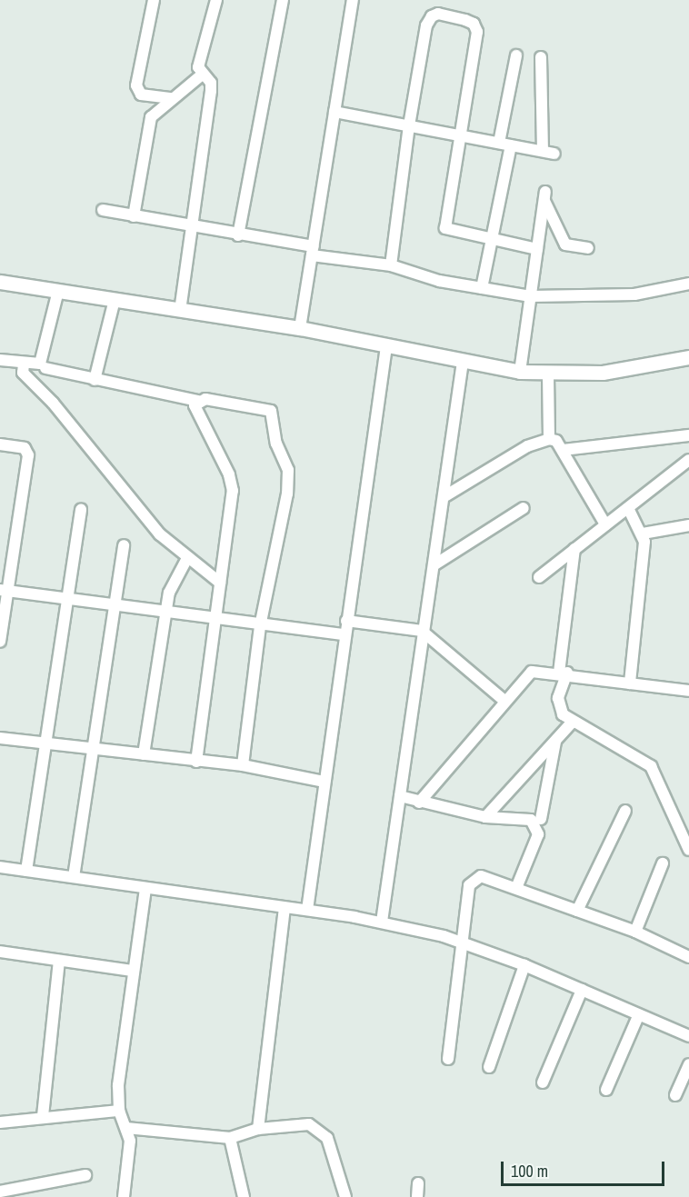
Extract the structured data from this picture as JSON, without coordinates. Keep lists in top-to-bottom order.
{
  "scale_bar": "100 m"
}
